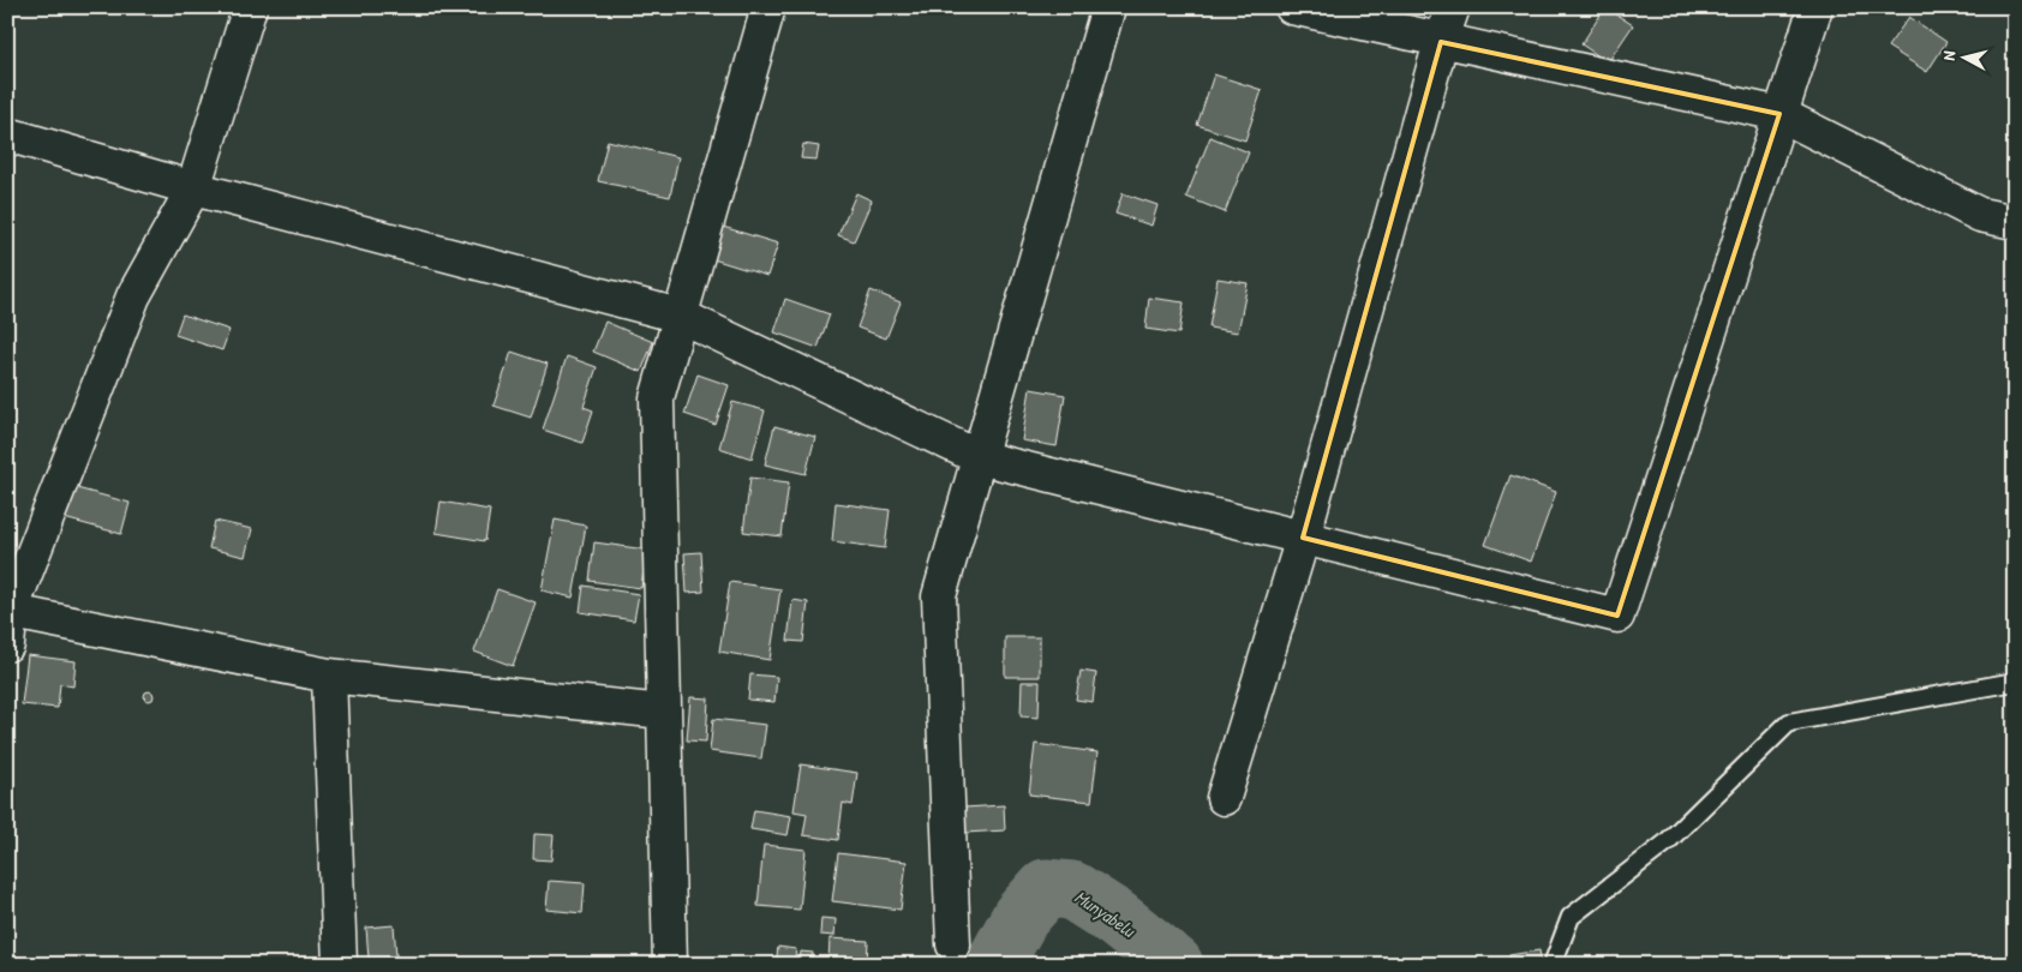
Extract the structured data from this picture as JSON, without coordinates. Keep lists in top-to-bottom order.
{
  "water": ["Munyabelu"],
  "north": "left"
}
